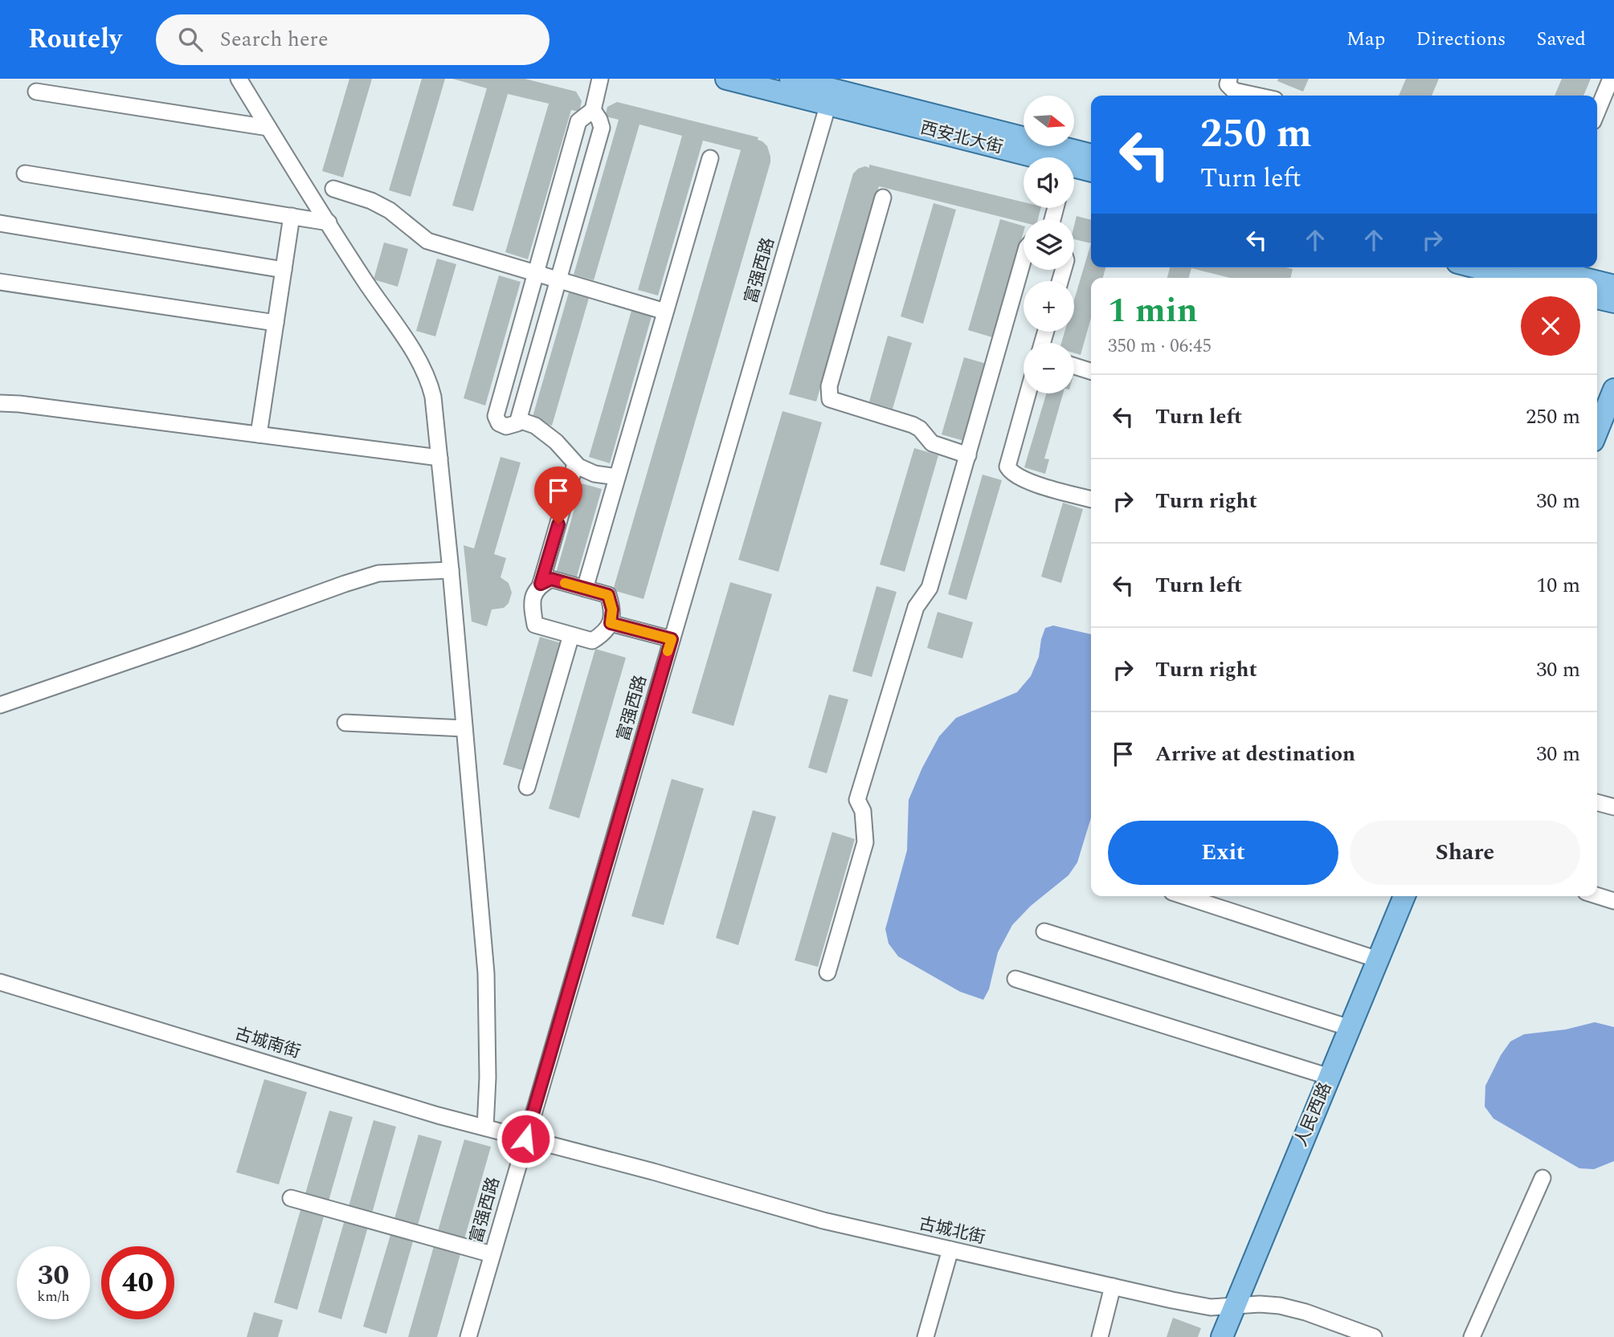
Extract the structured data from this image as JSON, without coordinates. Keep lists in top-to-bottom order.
{
  "streets": {
    "main road": ["西安北大街", "人民西路"],
    "street": ["富强西路", "古城南街", "古城北街"]
  },
  "crossings": [
    ["西安北大街", "富强西路"],
    ["富强西路", "古城南街"],
    ["富强西路", "古城北街"],
    ["古城南街", "古城北街"],
    ["人民西路", "古城北街"]
  ],
  "north": "right",
  "page": {
    "header": "Routely",
    "search": "Search here",
    "nav": ["Map", "Directions", "Saved"],
    "map_buttons": ["+", "−"],
    "turn": ["250 m", "Turn left"],
    "heading": ["1 min", "350 m · 06:45"],
    "list": [
      {
        "name": "Turn left",
        "value": "250 m"
      },
      {
        "name": "Turn right",
        "value": "30 m"
      },
      {
        "name": "Turn left",
        "value": "10 m"
      },
      {
        "name": "Turn right",
        "value": "30 m"
      },
      {
        "name": "Arrive at destination",
        "value": "30 m"
      }
    ],
    "buttons": ["Exit", "Share"],
    "speed": "30 km/h",
    "limit": "40"
  }
}
